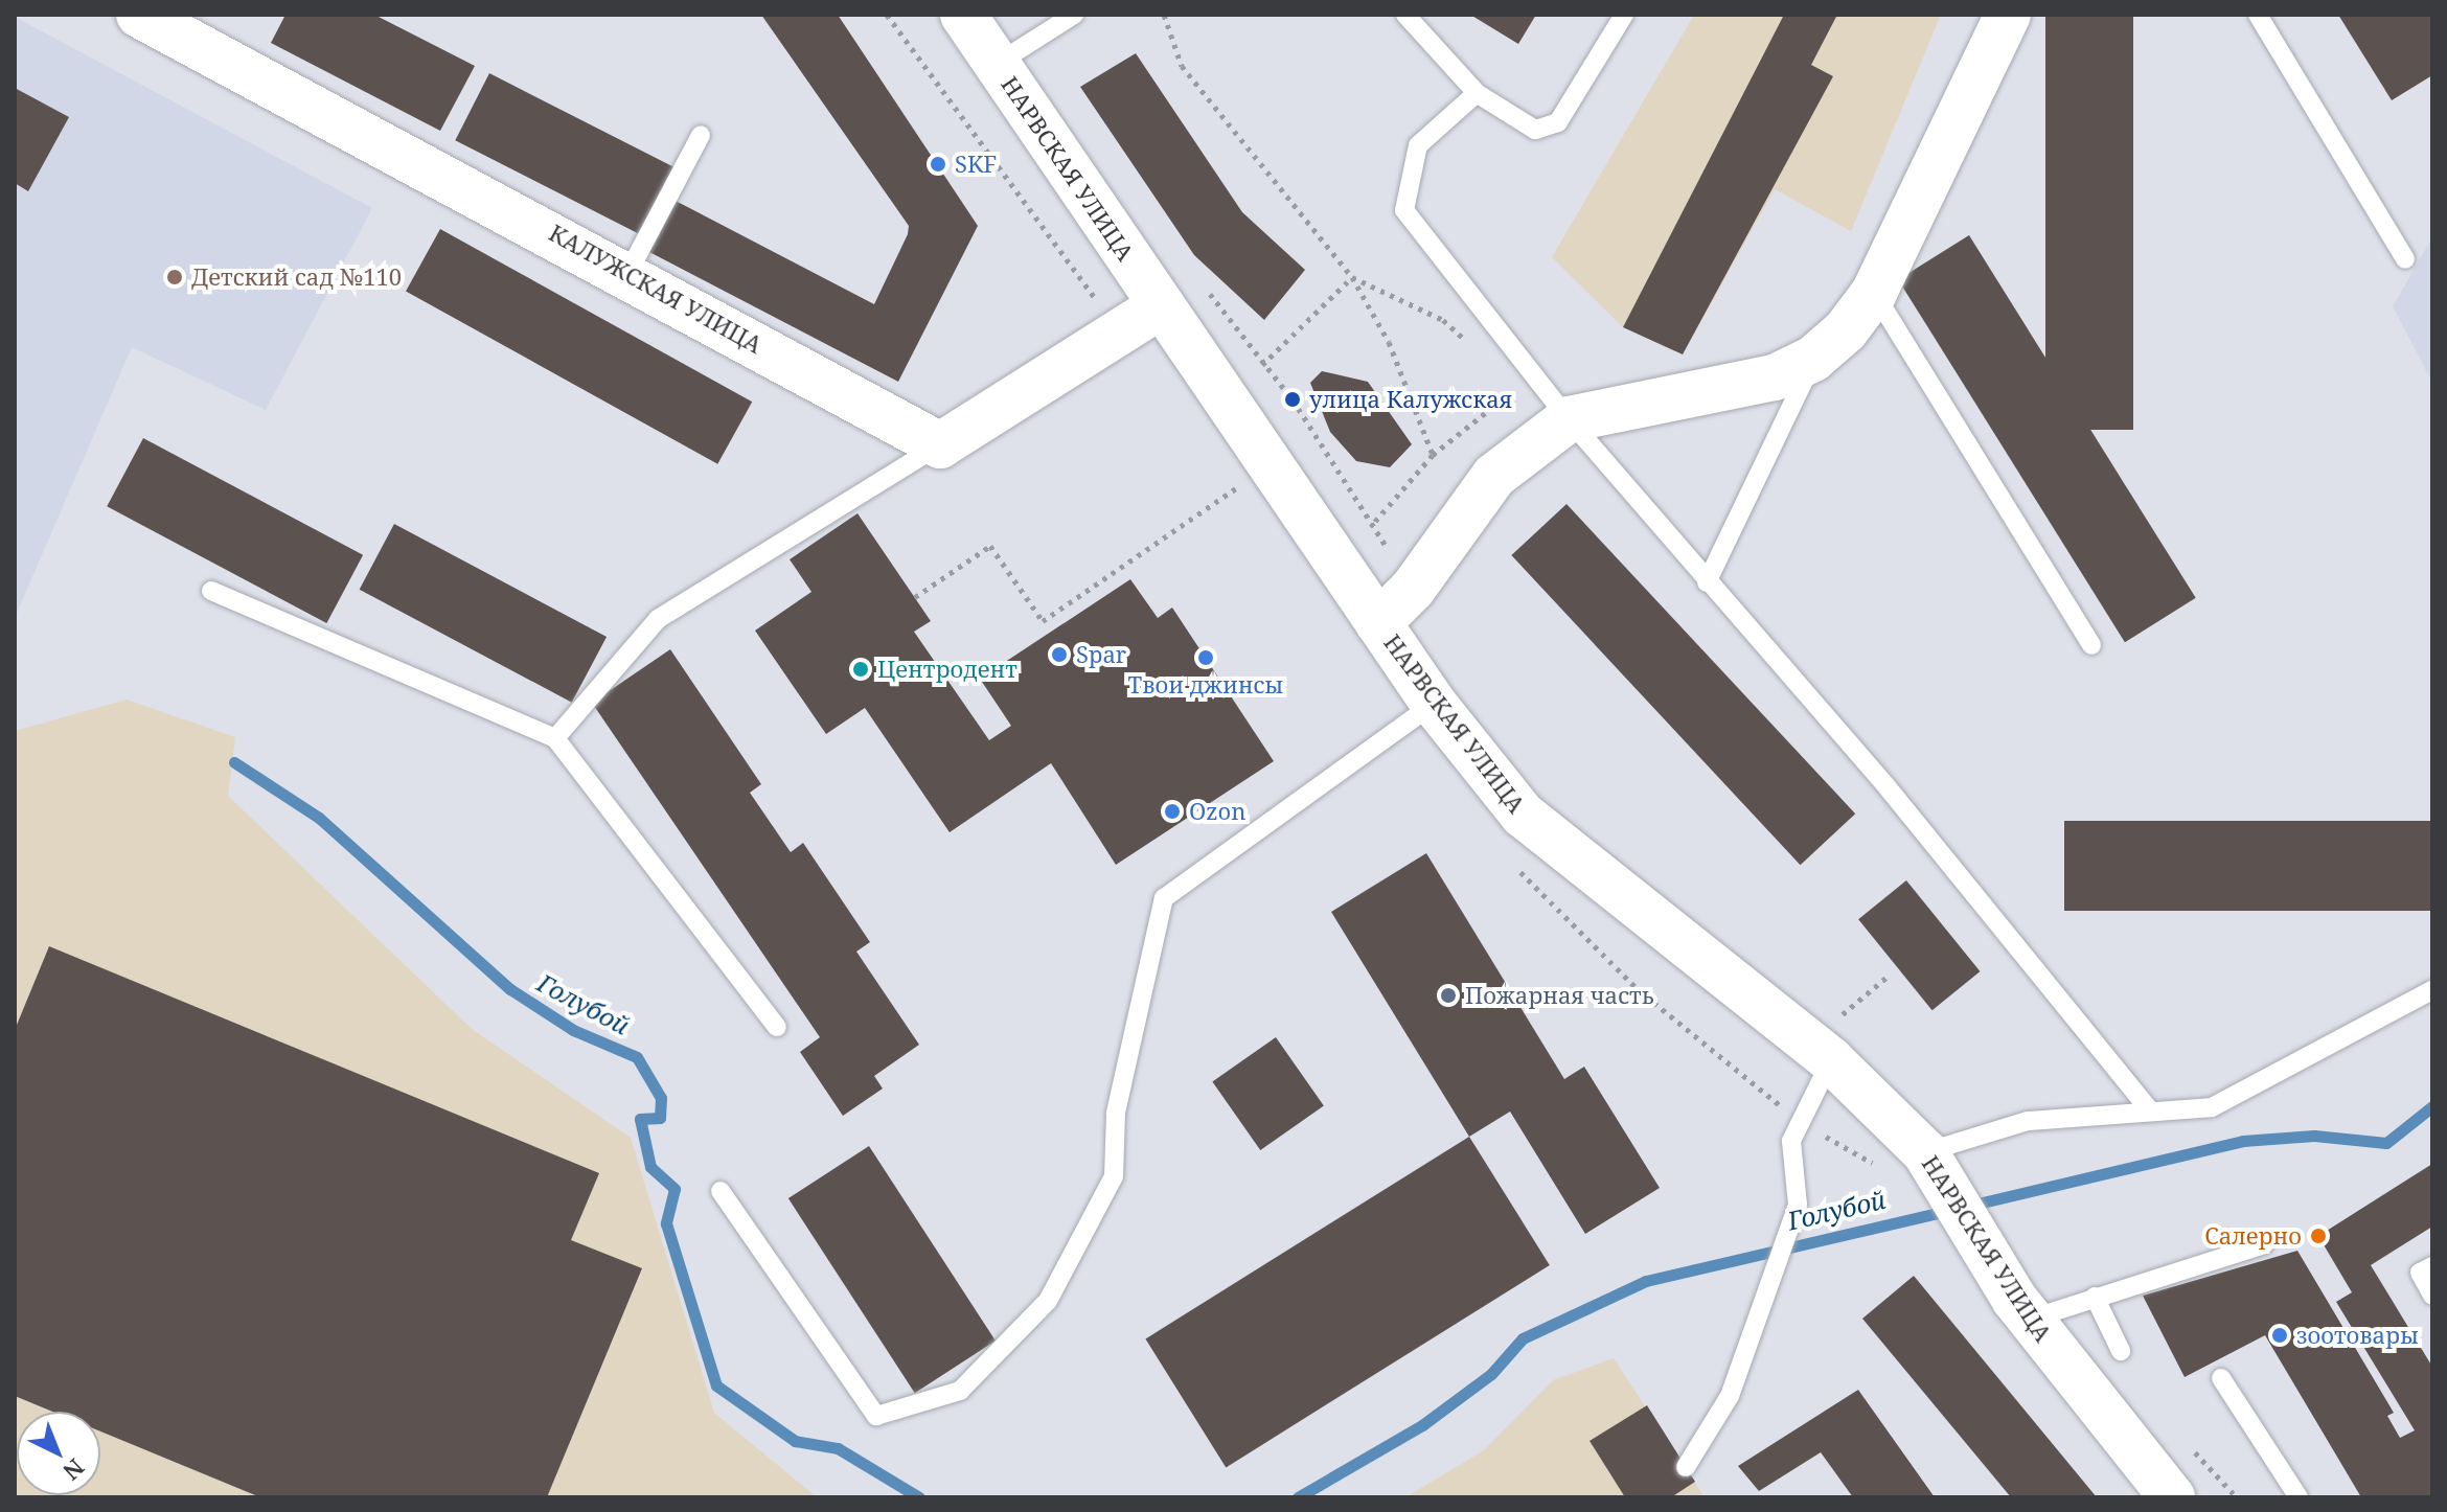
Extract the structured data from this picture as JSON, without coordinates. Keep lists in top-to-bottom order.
{
  "streets": {
    "street": ["НАРВСКАЯ УЛИЦА", "КАЛУЖСКАЯ УЛИЦА"]
  },
  "water": ["Голубой"],
  "places": [
    "SKF",
    "Детский сад №110",
    "улица Калужская",
    "Spar",
    "Твои джинсы",
    "Центродент",
    "Ozon",
    "Пожарная часть",
    "Салерно",
    "зоотовары"
  ],
  "north": "bottom right"
}
